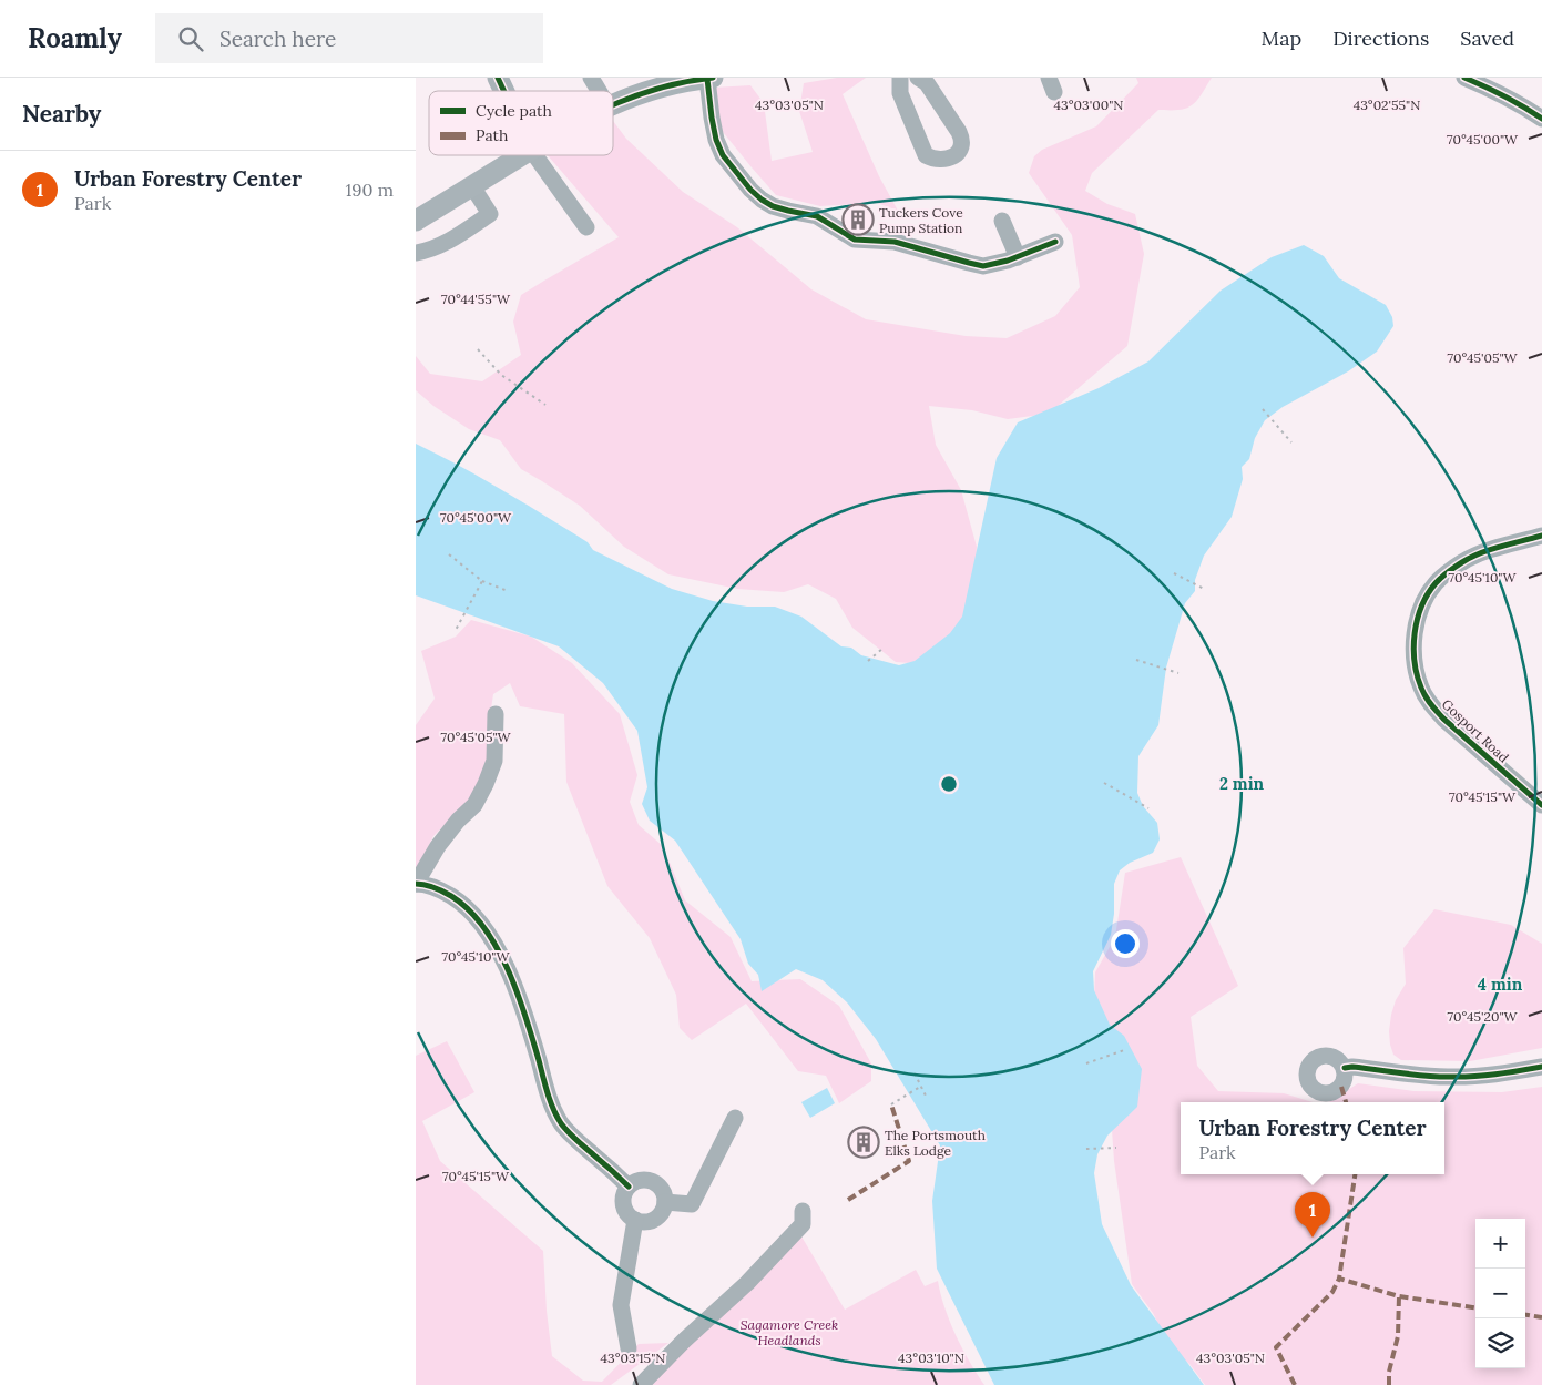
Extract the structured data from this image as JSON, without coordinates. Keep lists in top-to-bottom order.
{
  "streets": {
    "street": ["Gosport Road"]
  },
  "parks": ["Sagamore Creek Headlands"],
  "places": {
    "building": ["Tuckers Cove Pump Station", "The Portsmouth Elks Lodge"]
  },
  "legend": ["Cycle path", "Path"],
  "page": {
    "header": "Roamly",
    "search": "Search here",
    "nav": ["Map", "Directions", "Saved"],
    "heading": "Nearby",
    "list": [
      {
        "mark": "1",
        "name": "Urban Forestry Center",
        "note": "Park",
        "value": "190 m"
      }
    ],
    "popup": ["Urban Forestry Center", "Park"],
    "pins": "1",
    "map_buttons": ["+", "−"]
  },
  "coordinates": [
    "43°02'55\"N",
    "43°03'05\"N",
    "43°03'00\"N",
    "70°45'00\"W",
    "70°44'55\"W",
    "70°45'05\"W",
    "70°45'10\"W",
    "70°45'15\"W",
    "70°45'20\"W",
    "43°03'15\"N",
    "43°03'10\"N"
  ],
  "rings": ["2 min", "4 min"]
}
